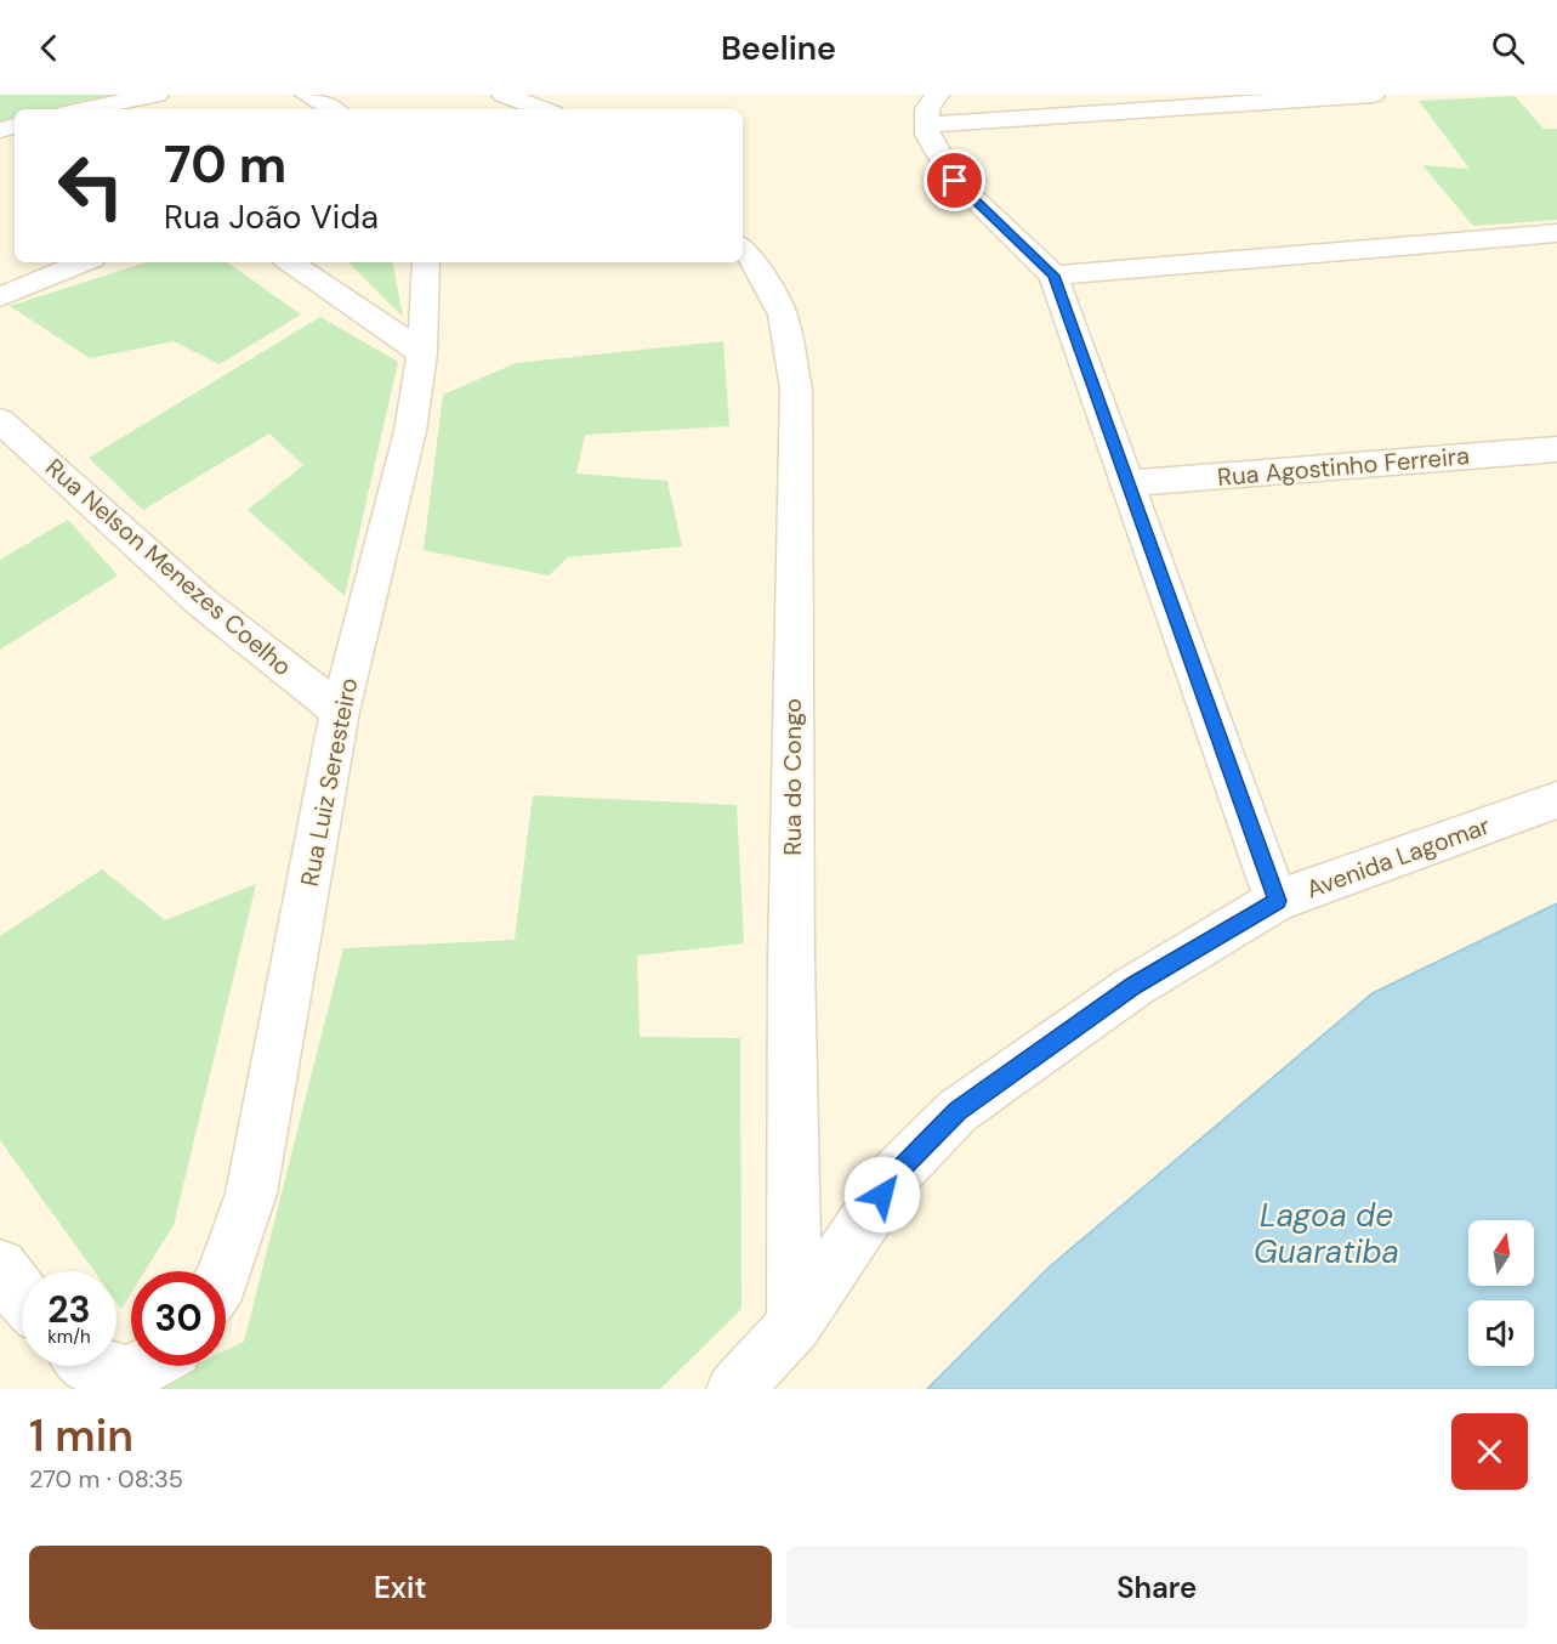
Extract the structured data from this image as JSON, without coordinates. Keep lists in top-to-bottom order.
{
  "streets": {
    "street": [
      "Rua Agostinho Ferreira",
      "Rua Nelson Menezes Coelho",
      "Rua do Congo",
      "Rua Luiz Seresteiro",
      "Avenida Lagomar"
    ]
  },
  "crossings": [
    ["Rua Nelson Menezes Coelho", "Rua Luiz Seresteiro"],
    ["Rua do Congo", "Avenida Lagomar"]
  ],
  "water": ["Lagoa de Guaratiba"],
  "north": "top",
  "page": {
    "header": "Beeline",
    "turn": ["70 m", "Rua João Vida"],
    "speed": "23 km/h",
    "limit": "30",
    "heading": ["1 min", "270 m · 08:35"],
    "buttons": ["Exit", "Share"]
  }
}
